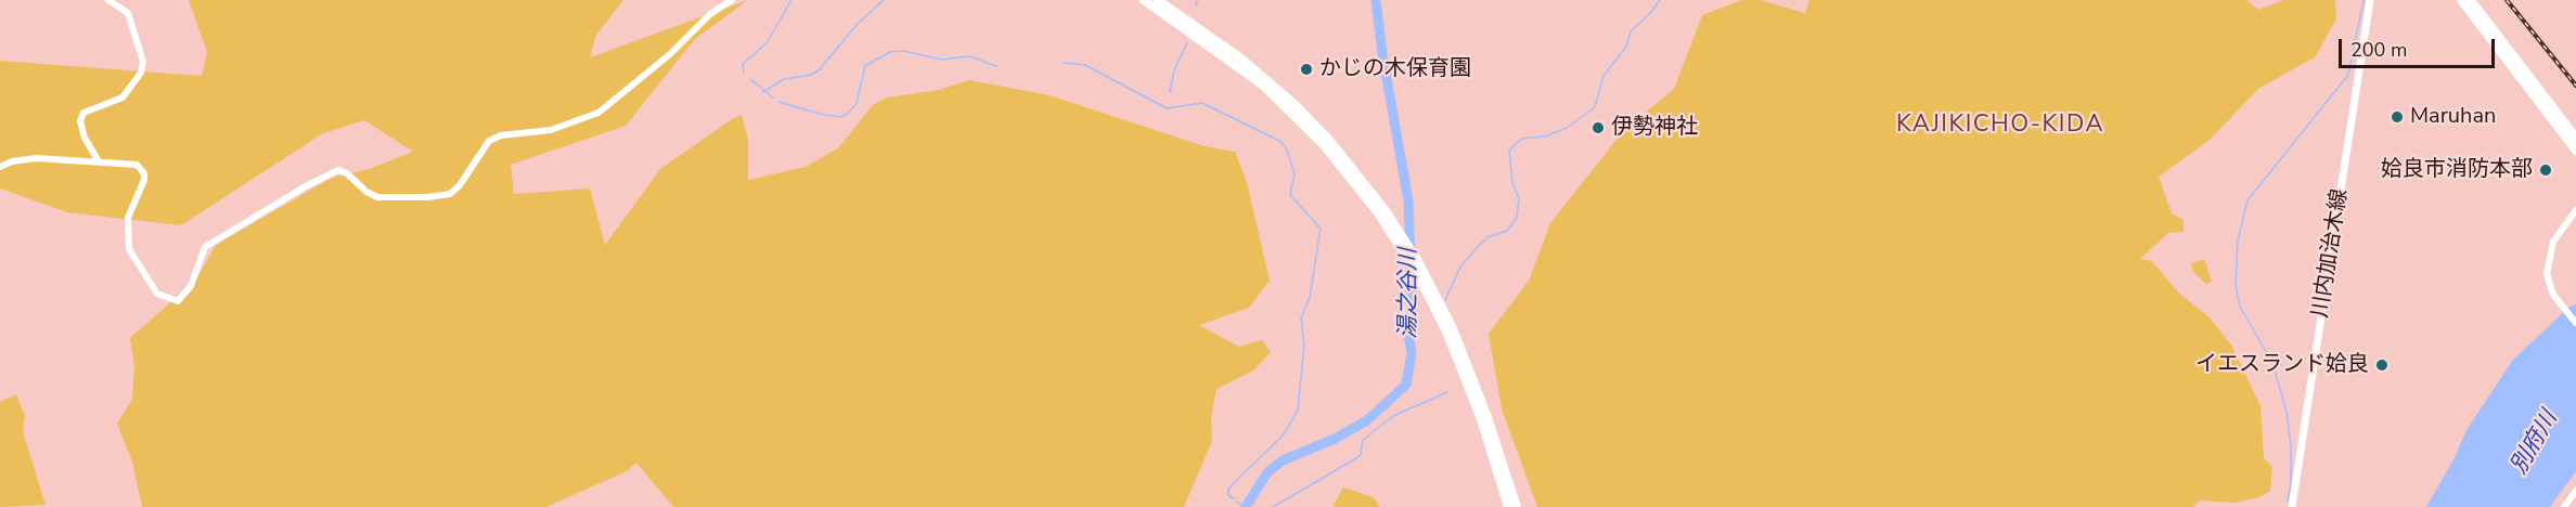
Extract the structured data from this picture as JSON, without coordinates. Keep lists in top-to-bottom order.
{
  "streets": {
    "main road": ["川内加治木線"]
  },
  "districts": ["KAJIKICHO-KIDA"],
  "water": ["湯之谷川", "別府川"],
  "places": [
    "かじの木保育園",
    "Maruhan",
    "伊勢神社",
    "姶良市消防本部",
    "イエスランド姶良"
  ],
  "scale_bar": "200 m"
}
